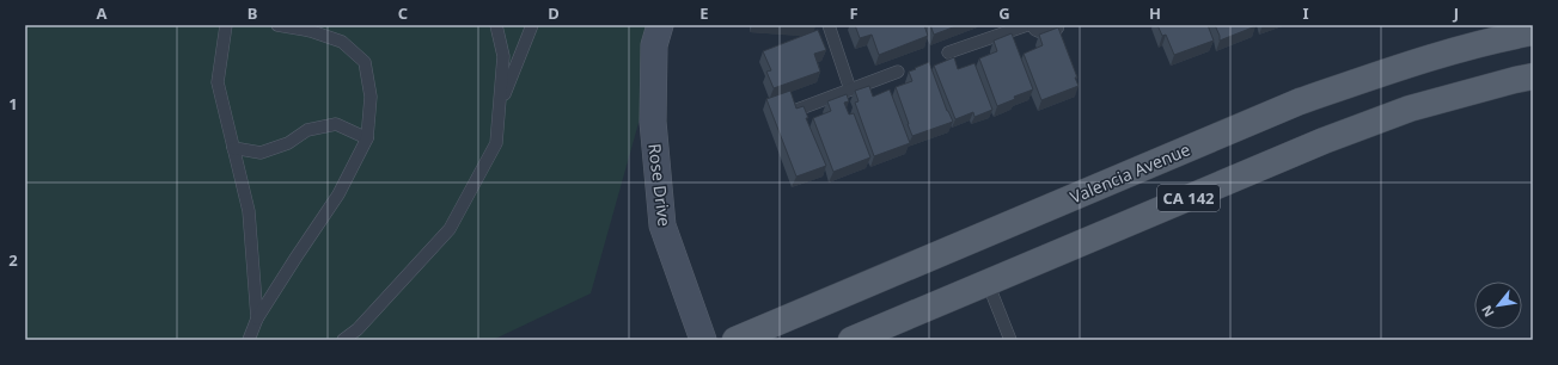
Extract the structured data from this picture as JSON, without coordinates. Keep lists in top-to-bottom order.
{
  "streets": {
    "main road": ["Valencia Avenue", "CA 142"],
    "street": ["Rose Drive"]
  },
  "north": "bottom left",
  "grid": {
    "columns": [
      "A",
      "B",
      "C",
      "D",
      "E",
      "F",
      "G",
      "H",
      "I",
      "J"
    ],
    "rows": ["1", "2"]
  }
}
